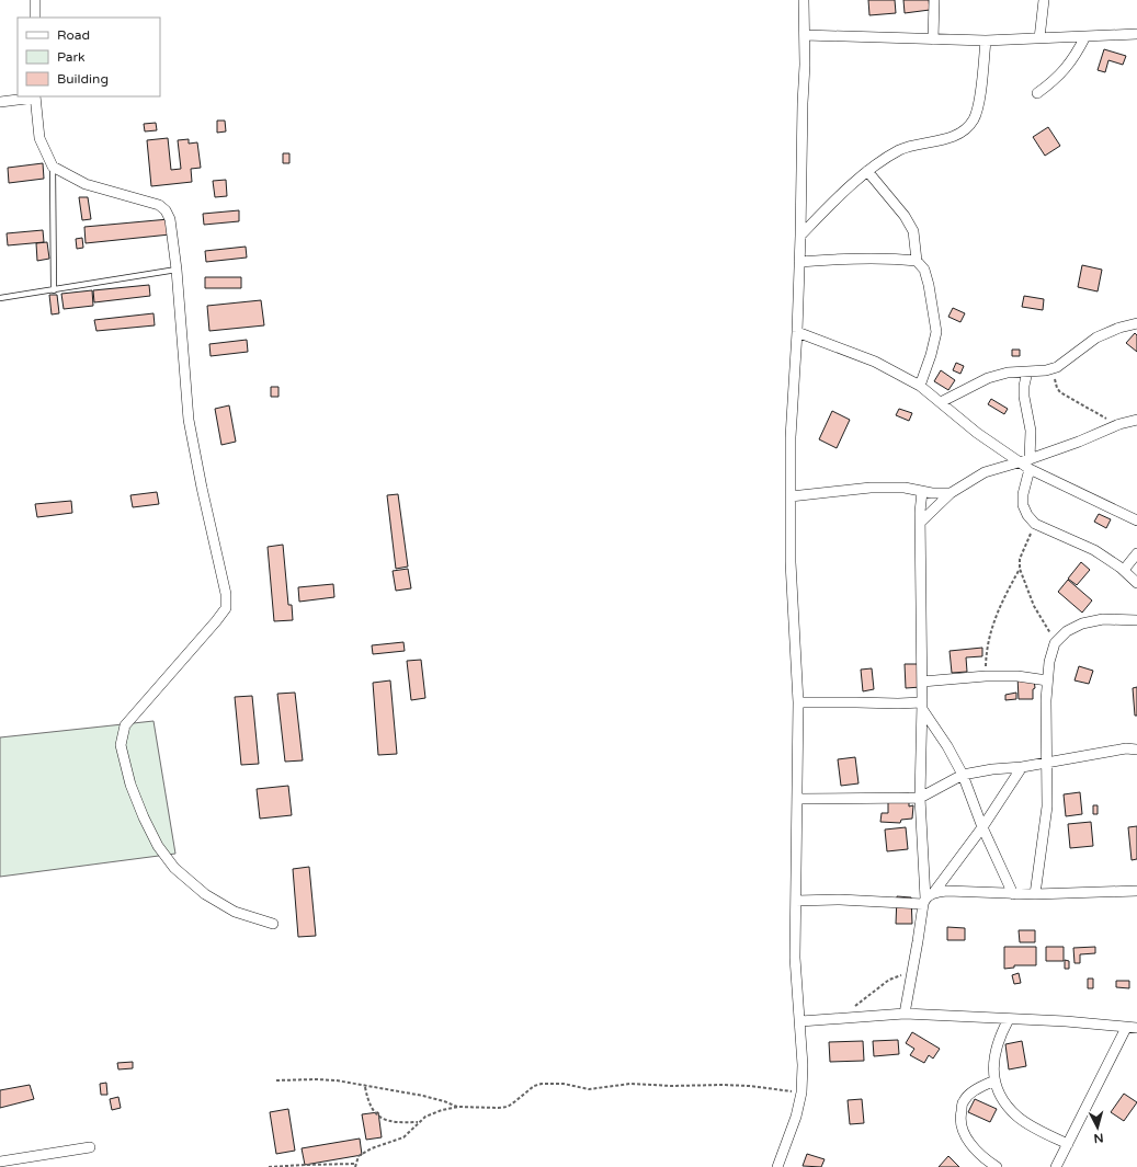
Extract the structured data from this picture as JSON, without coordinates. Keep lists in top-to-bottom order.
{
  "legend": ["Road", "Park", "Building"],
  "north": "bottom"
}
